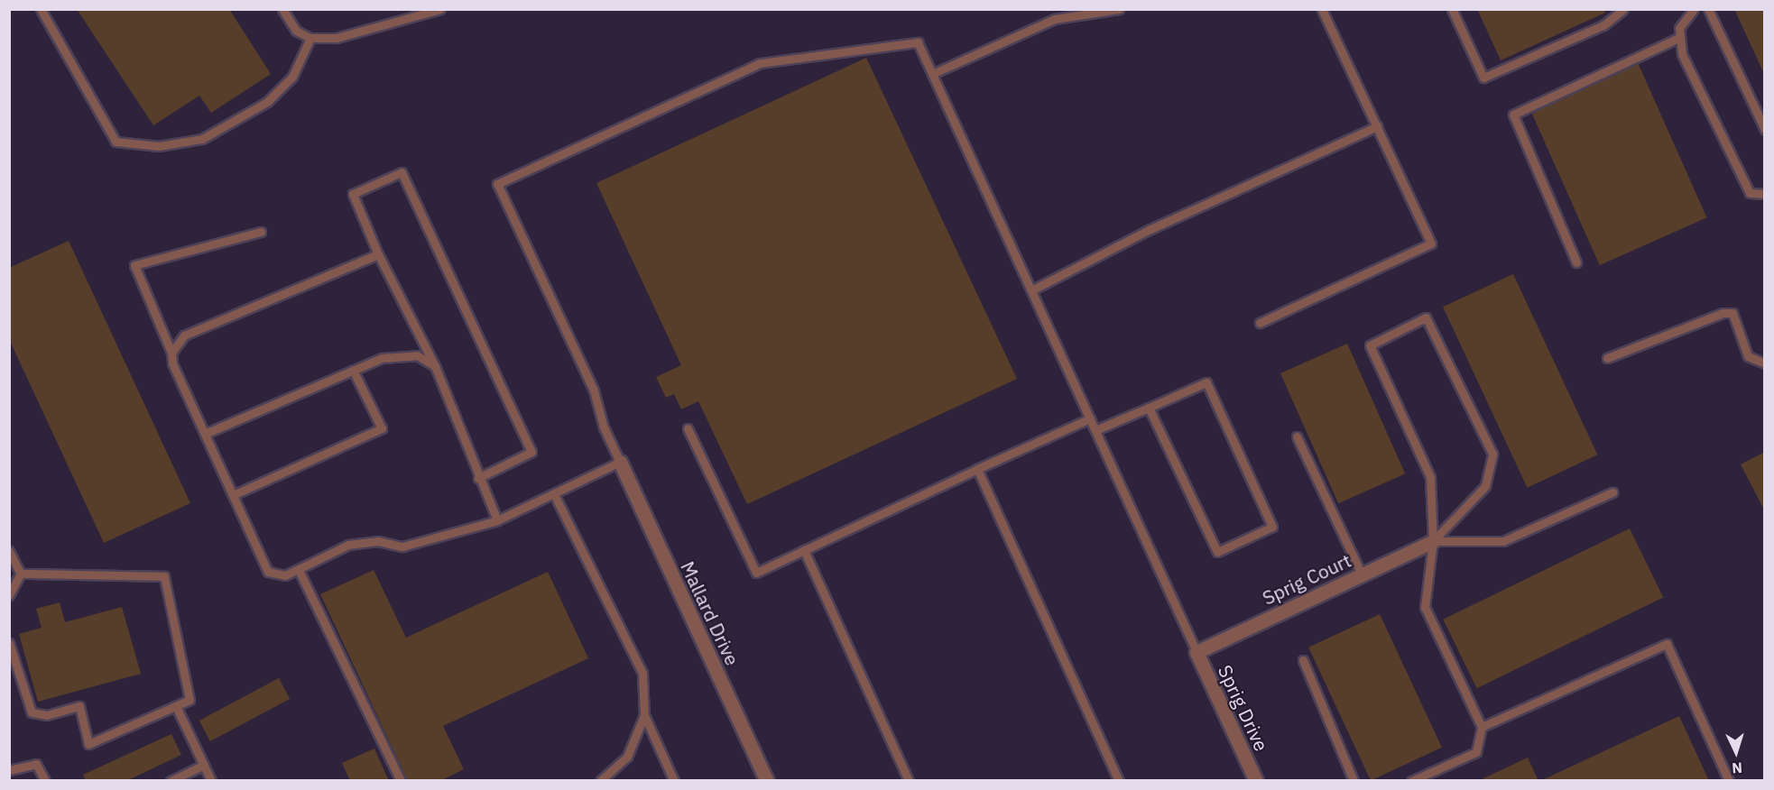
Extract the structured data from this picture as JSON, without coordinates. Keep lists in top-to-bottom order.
{
  "streets": {
    "street": ["Sprig Court", "Mallard Drive", "Sprig Drive"]
  },
  "crossings": [
    ["Sprig Court", "Sprig Drive"]
  ],
  "north": "bottom"
}
